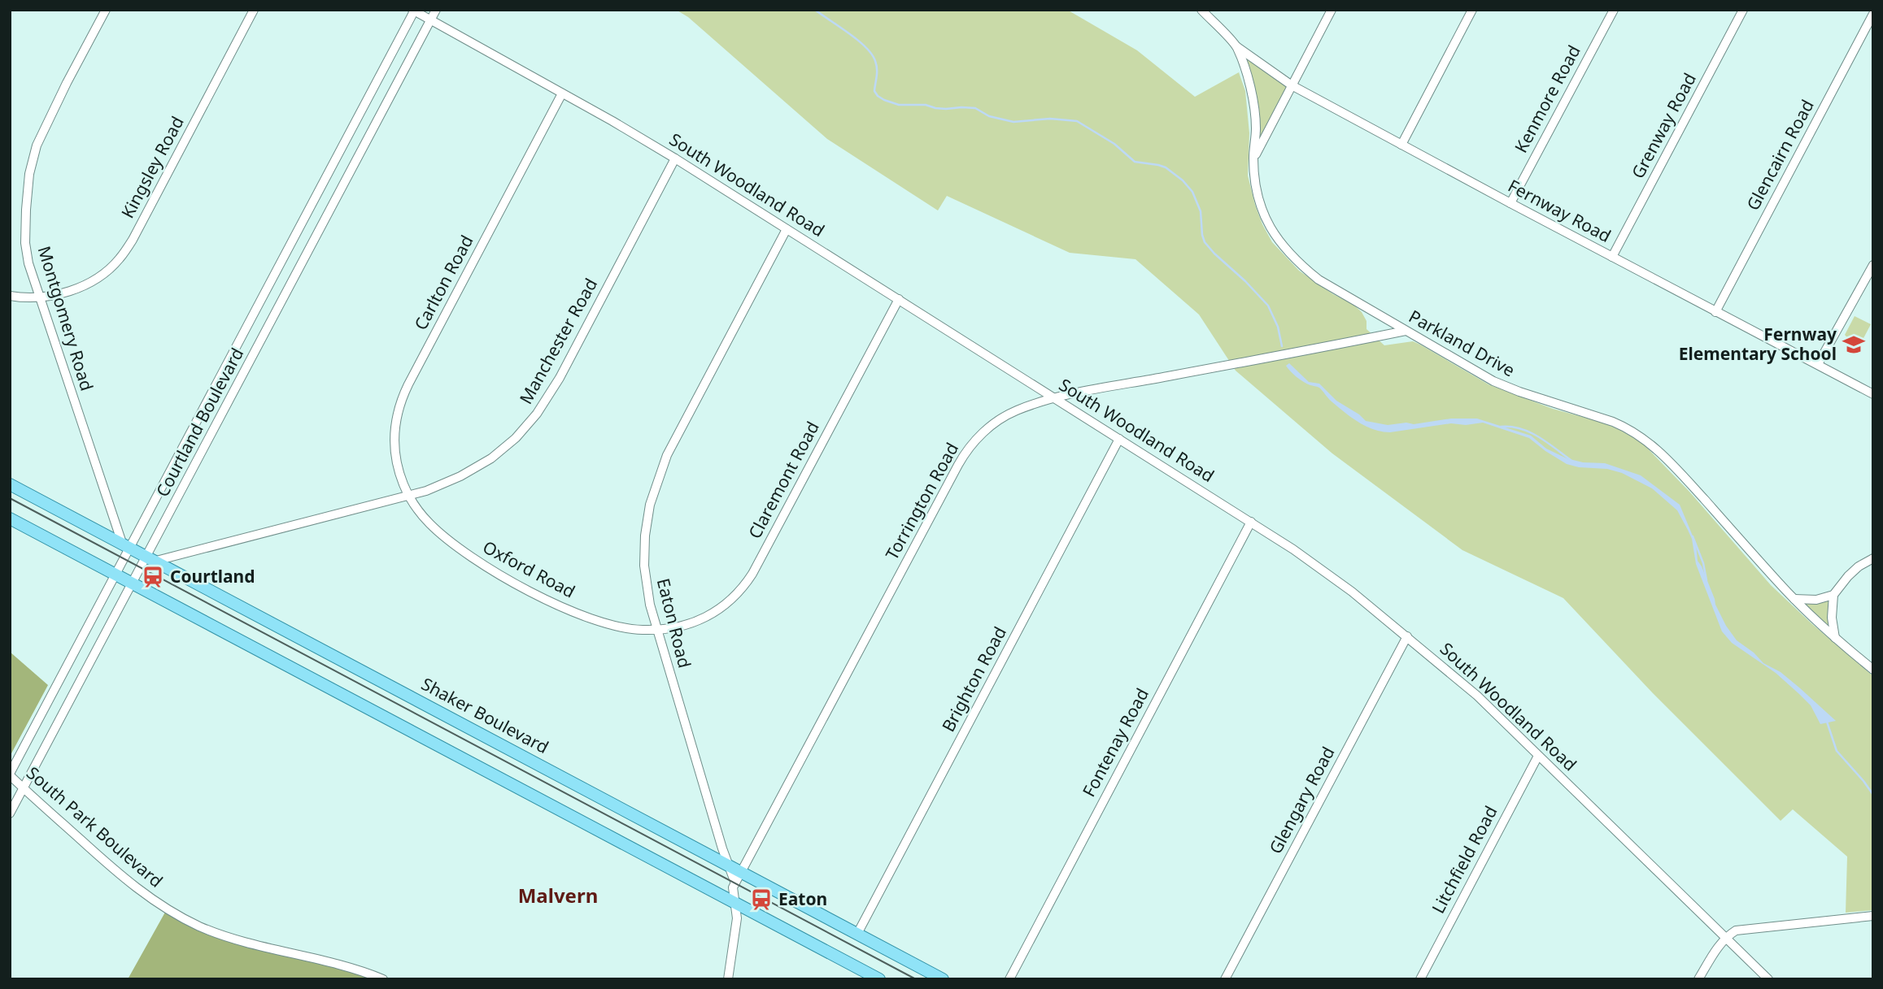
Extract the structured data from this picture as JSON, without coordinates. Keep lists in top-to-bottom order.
{
  "streets": {
    "main road": ["Shaker Boulevard"],
    "street": [
      "Kenmore Road",
      "Grenway Road",
      "Glencairn Road",
      "Kingsley Road",
      "South Woodland Road",
      "Fernway Road",
      "Carlton Road",
      "Montgomery Road",
      "Manchester Road",
      "Parkland Drive",
      "Courtland Boulevard",
      "Claremont Road",
      "Torrington Road",
      "Oxford Road",
      "Eaton Road",
      "Brighton Road",
      "Fontenay Road",
      "Glengary Road",
      "South Park Boulevard",
      "Litchfield Road"
    ]
  },
  "crossings": [
    ["Kenmore Road", "Fernway Road"],
    ["Grenway Road", "Fernway Road"],
    ["Glencairn Road", "Fernway Road"],
    ["Kingsley Road", "Montgomery Road"],
    ["South Woodland Road", "Carlton Road"],
    ["South Woodland Road", "Manchester Road"],
    ["South Woodland Road", "Courtland Boulevard"],
    ["South Woodland Road", "Claremont Road"],
    ["South Woodland Road", "Torrington Road"],
    ["South Woodland Road", "Eaton Road"],
    ["South Woodland Road", "Brighton Road"],
    ["South Woodland Road", "Fontenay Road"],
    ["South Woodland Road", "Glengary Road"],
    ["South Woodland Road", "Litchfield Road"],
    ["Fernway Road", "Parkland Drive"],
    ["Carlton Road", "Manchester Road"],
    ["Carlton Road", "Oxford Road"],
    ["Montgomery Road", "Courtland Boulevard"],
    ["Montgomery Road", "Shaker Boulevard"],
    ["Manchester Road", "Courtland Boulevard"],
    ["Manchester Road", "Oxford Road"],
    ["Manchester Road", "Shaker Boulevard"],
    ["Parkland Drive", "Torrington Road"],
    ["Courtland Boulevard", "Shaker Boulevard"],
    ["Courtland Boulevard", "South Park Boulevard"],
    ["Claremont Road", "Oxford Road"],
    ["Claremont Road", "Eaton Road"],
    ["Torrington Road", "Eaton Road"],
    ["Torrington Road", "Shaker Boulevard"],
    ["Oxford Road", "Eaton Road"],
    ["Eaton Road", "Shaker Boulevard"],
    ["Brighton Road", "Shaker Boulevard"]
  ],
  "districts": ["Malvern"],
  "places": {
    "school or university": ["Fernway Elementary School"],
    "station": ["Courtland", "Eaton"]
  }
}
